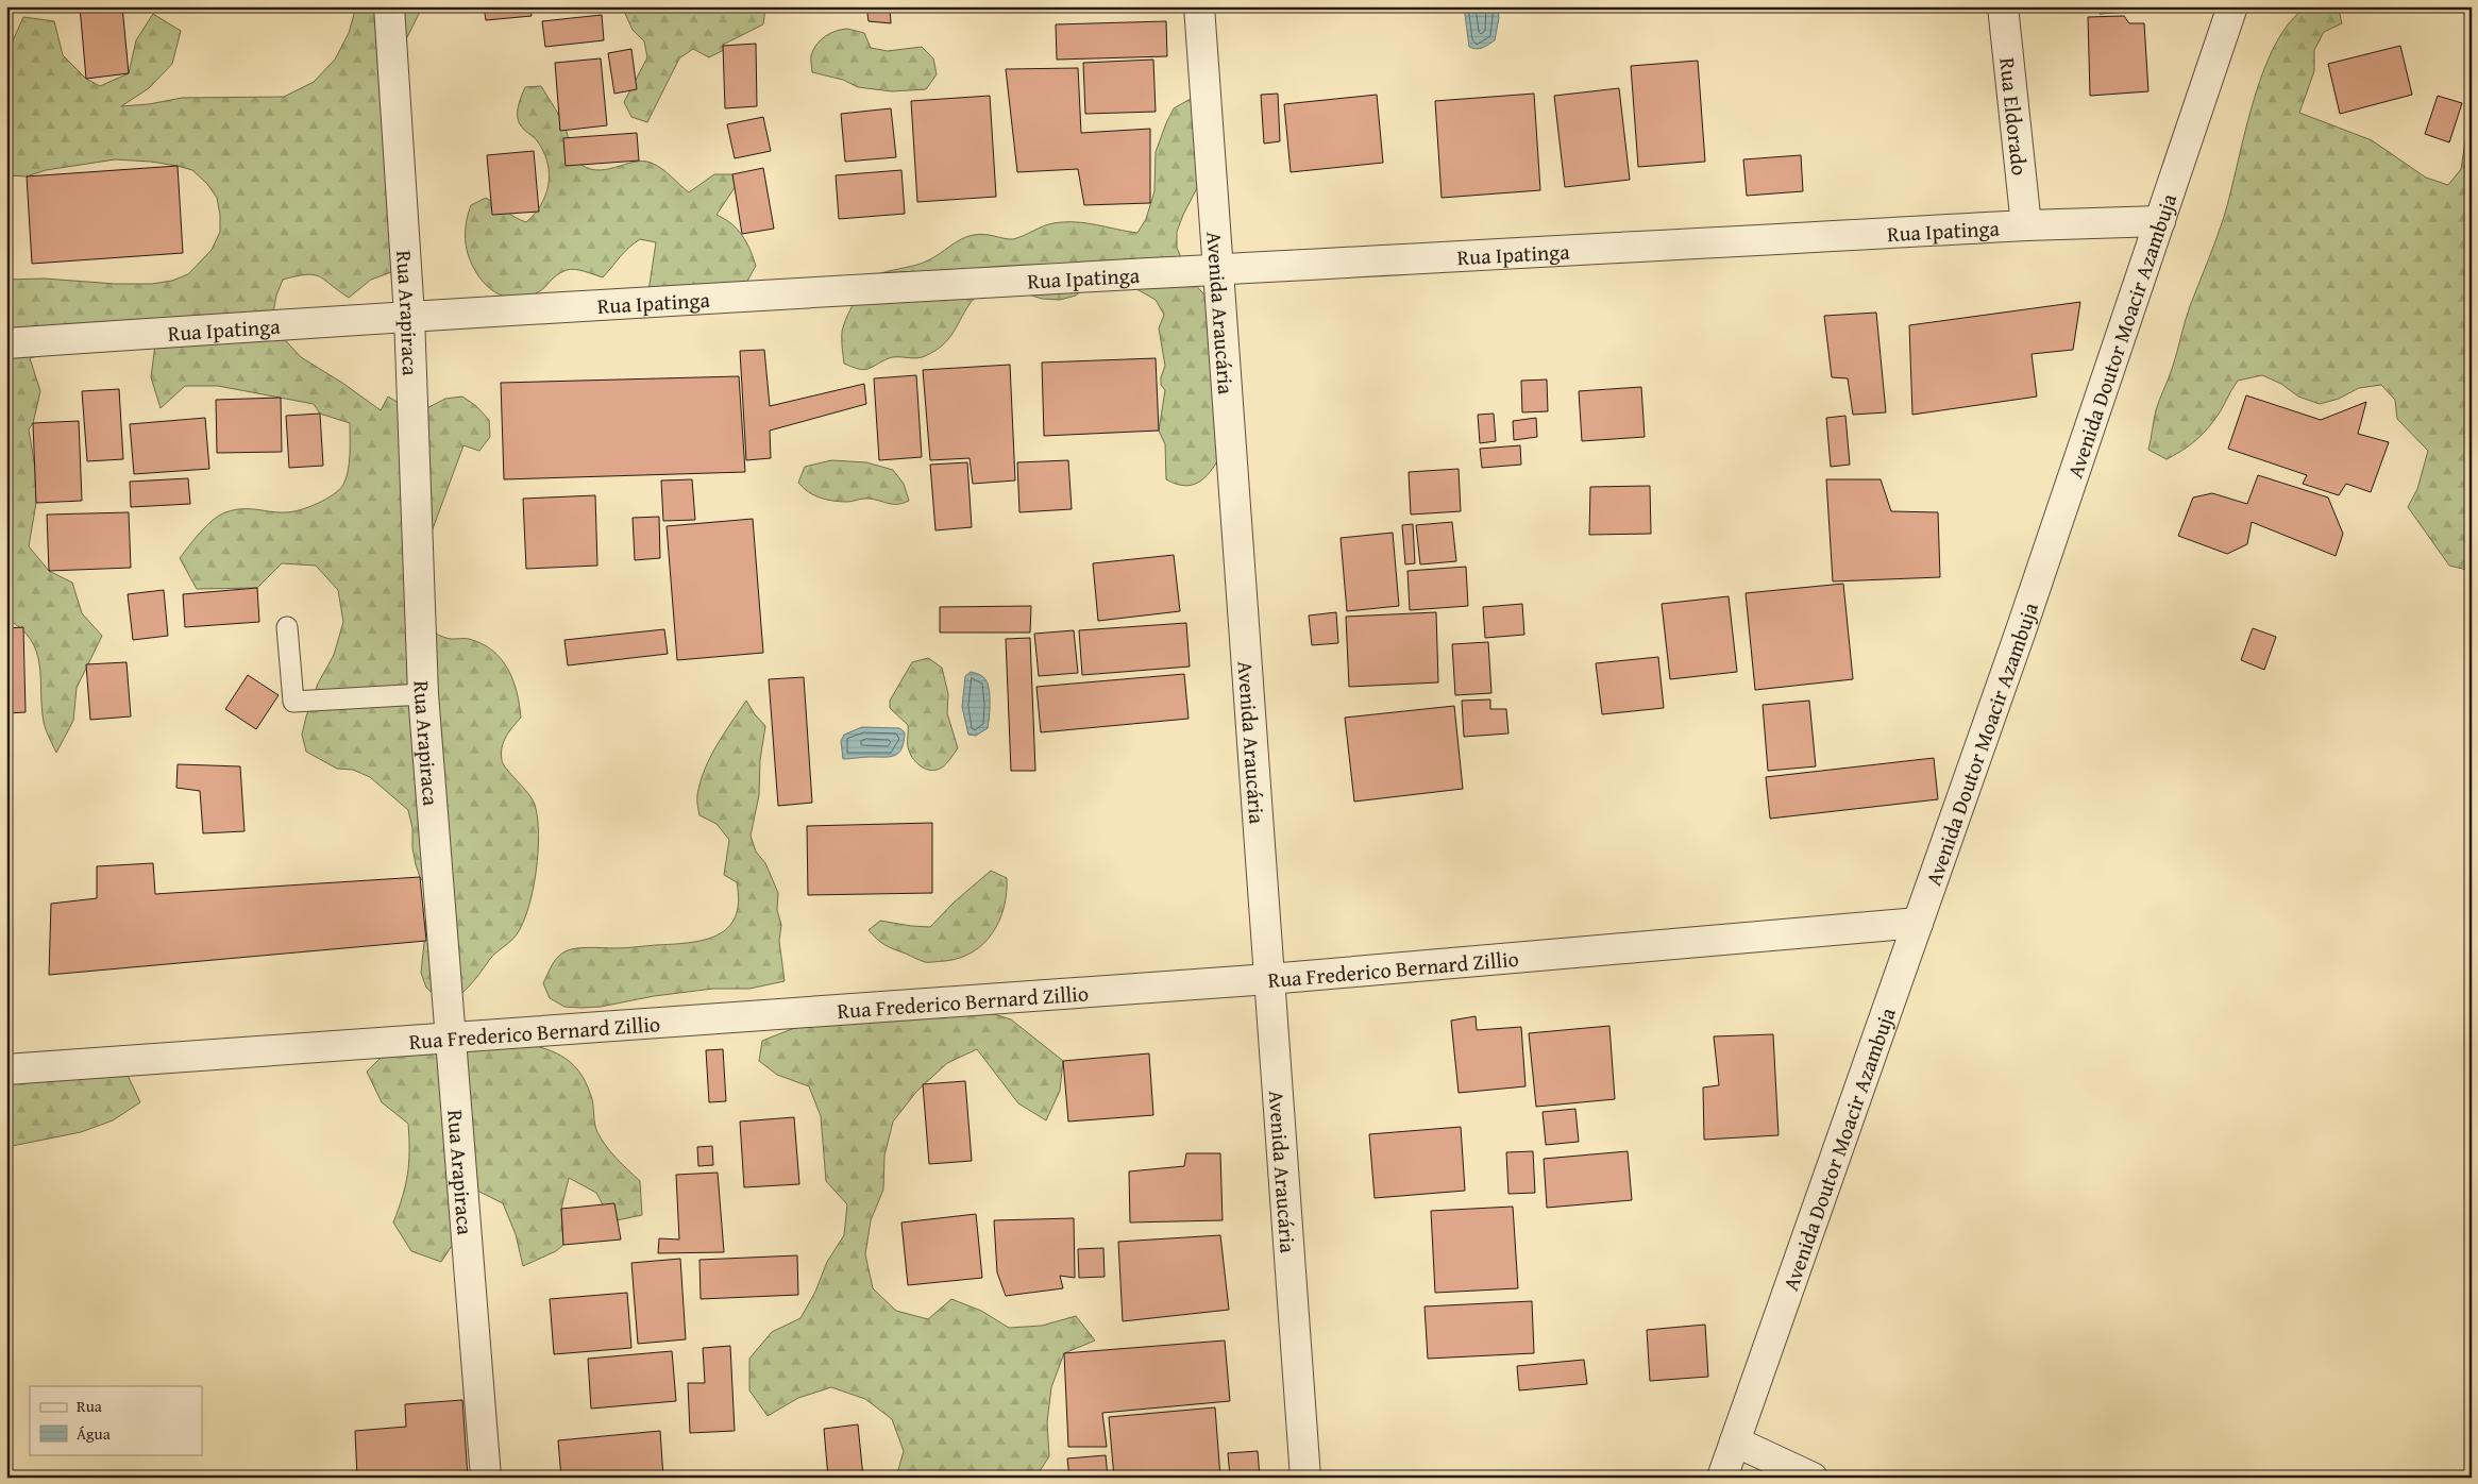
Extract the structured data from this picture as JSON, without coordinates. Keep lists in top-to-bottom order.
{
  "streets": {
    "street": [
      "Rua Eldorado",
      "Rua Ipatinga",
      "Rua Arapiraca",
      "Avenida Araucária",
      "Avenida Doutor Moacir Azambuja",
      "Rua Frederico Bernard Zillio"
    ]
  },
  "crossings": [
    ["Rua Eldorado", "Rua Ipatinga"],
    ["Rua Ipatinga", "Rua Arapiraca"],
    ["Rua Ipatinga", "Avenida Araucária"],
    ["Rua Ipatinga", "Avenida Doutor Moacir Azambuja"],
    ["Rua Arapiraca", "Rua Frederico Bernard Zillio"],
    ["Avenida Araucária", "Rua Frederico Bernard Zillio"],
    ["Avenida Doutor Moacir Azambuja", "Rua Frederico Bernard Zillio"]
  ],
  "legend": ["Rua", "Água"]
}
